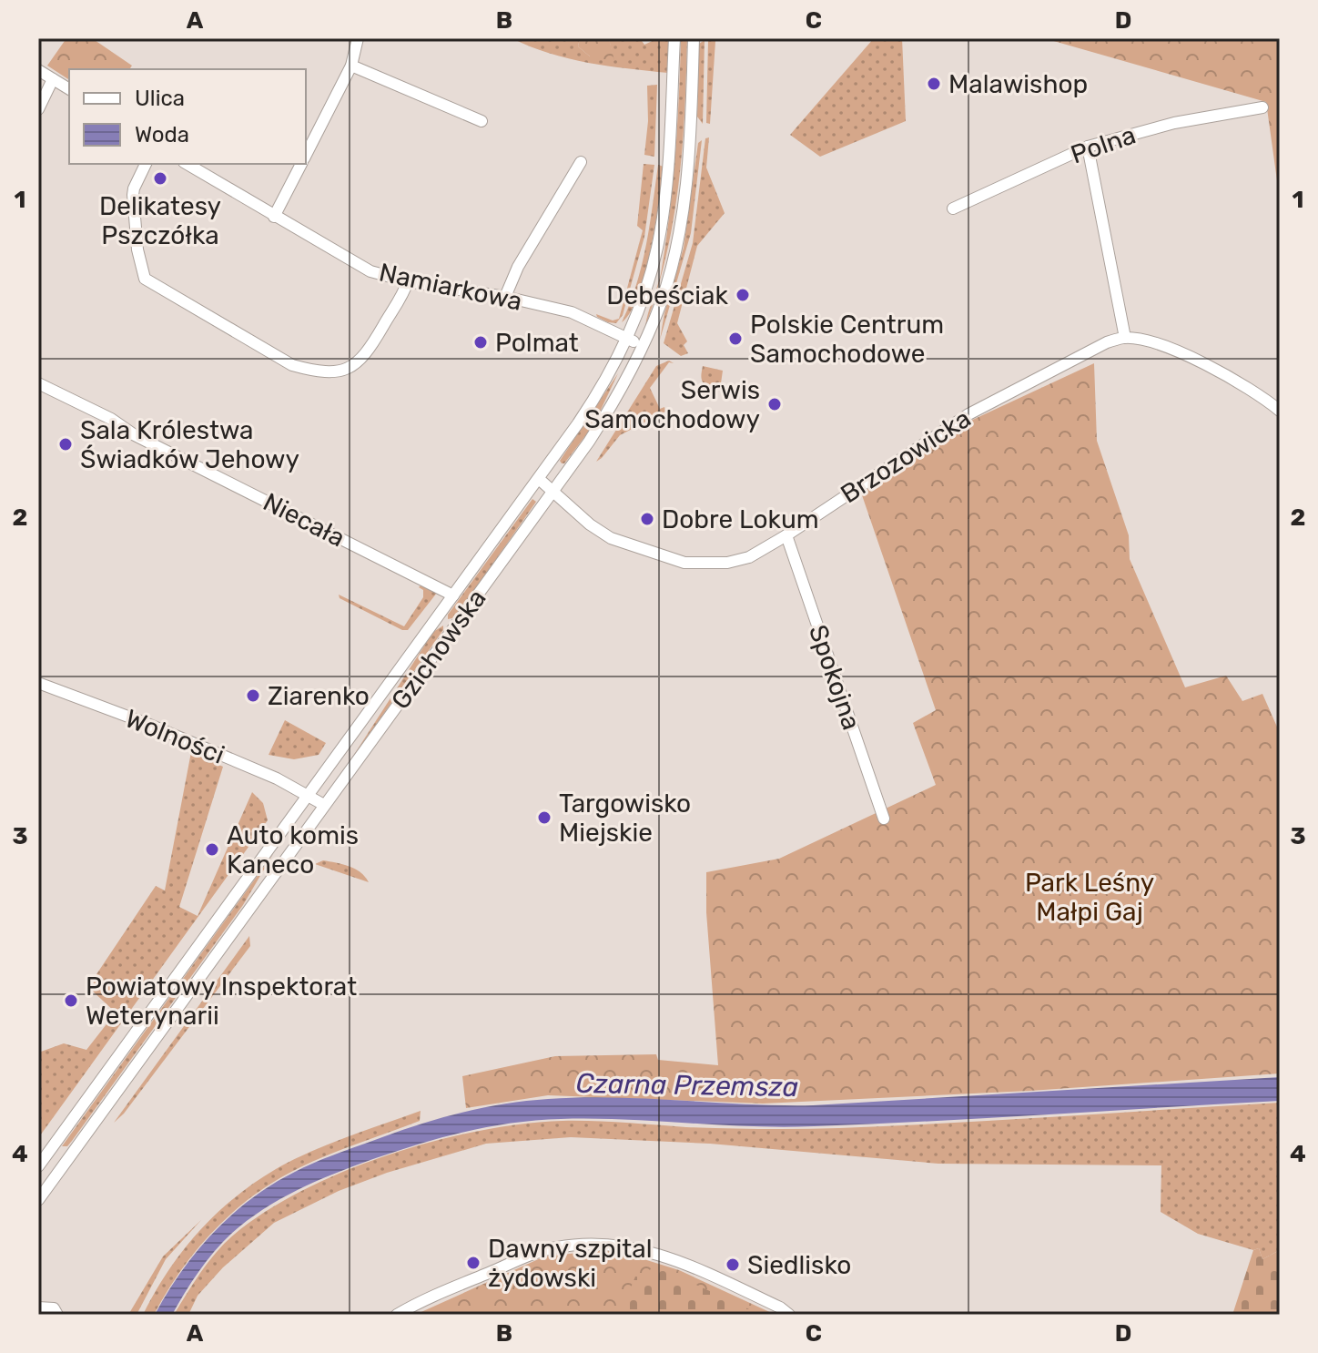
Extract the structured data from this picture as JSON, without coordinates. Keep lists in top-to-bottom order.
{
  "streets": {
    "street": [
      "Polna",
      "Namiarkowa",
      "Brzozowicka",
      "Niecała",
      "Gzichowska",
      "Spokojna",
      "Wolności"
    ]
  },
  "crossings": [
    ["Namiarkowa", "Gzichowska"],
    ["Brzozowicka", "Gzichowska"],
    ["Brzozowicka", "Spokojna"],
    ["Niecała", "Gzichowska"],
    ["Gzichowska", "Wolności"]
  ],
  "water": ["Czarna Przemsza"],
  "parks": ["Park Leśny Małpi Gaj"],
  "places": [
    "Malawishop",
    "Delikatesy Pszczółka",
    "Debeściak",
    "Polskie Centrum Samochodowe",
    "Polmat",
    "Serwis Samochodowy",
    "Sala Królestwa Świadków Jehowy",
    "Dobre Lokum",
    "Ziarenko",
    "Targowisko Miejskie",
    "Auto komis Kaneco",
    "Powiatowy Inspektorat Weterynarii",
    "Dawny szpital żydowski",
    "Siedlisko"
  ],
  "legend": ["Ulica", "Woda"],
  "grid": {
    "columns": [
      "A",
      "B",
      "C",
      "D"
    ],
    "rows": [
      "1",
      "2",
      "3",
      "4"
    ]
  }
}
